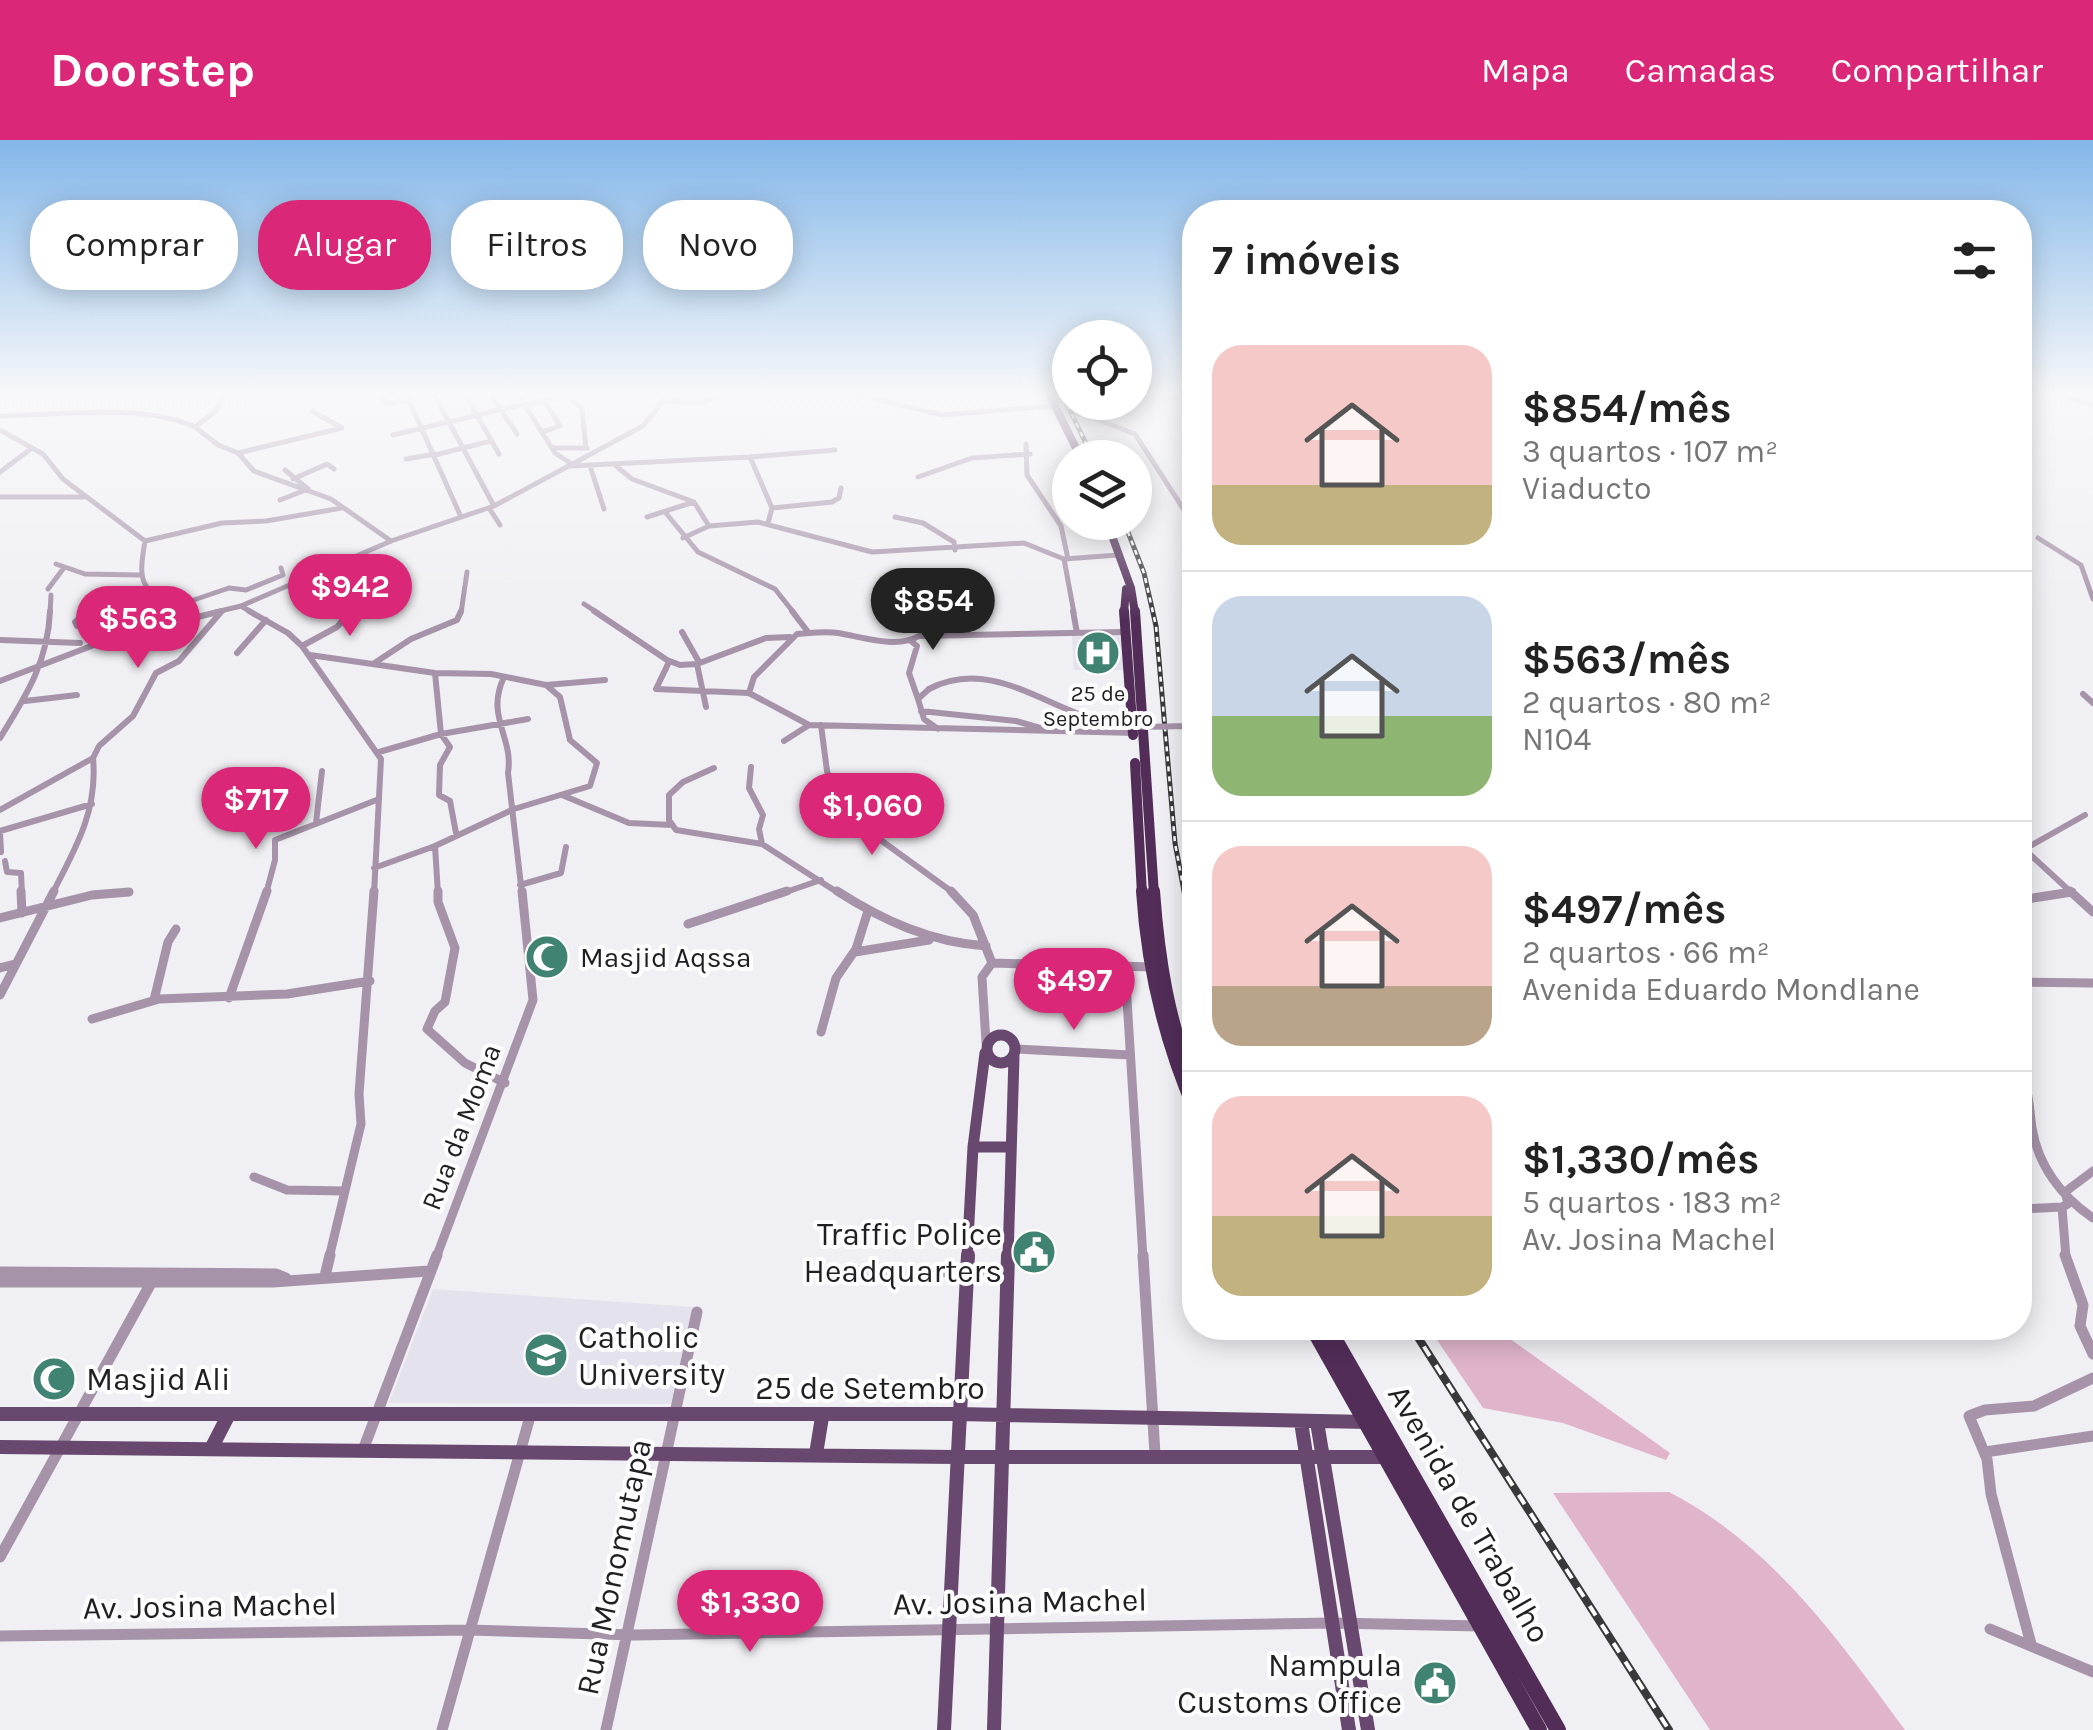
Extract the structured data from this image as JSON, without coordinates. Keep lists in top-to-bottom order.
{
  "streets": {
    "highway": ["Avenida de Trabalho"],
    "main road": ["25 de Setembro"],
    "street": ["Rua da Moma", "Rua Monomutapa", "Av. Josina Machel"]
  },
  "crossings": [
    ["Rua da Moma", "25 de Setembro"],
    ["25 de Setembro", "Avenida de Trabalho"],
    ["25 de Setembro", "Rua Monomutapa"],
    ["Avenida de Trabalho", "Av. Josina Machel"],
    ["Rua Monomutapa", "Av. Josina Machel"]
  ],
  "places": {
    "hospital": ["25 de Septembro"],
    "mosque": ["Masjid Aqssa", "Masjid Ali"],
    "public building": ["Traffic Police Headquarters", "Nampula Customs Office"],
    "school or university": ["Catholic University"]
  },
  "page": {
    "header": "Doorstep",
    "nav": ["Mapa", "Camadas", "Compartilhar"],
    "chip": [
      "Comprar",
      "Alugar",
      "Filtros",
      "Novo"
    ],
    "heading": "7 imóveis",
    "list": [
      {
        "name": "$854/mês",
        "note": "3 quartos · 107 m² · Viaducto"
      },
      {
        "name": "$563/mês",
        "note": "2 quartos · 80 m² · N104"
      },
      {
        "name": "$497/mês",
        "note": "2 quartos · 66 m² · Avenida Eduardo Mondlane"
      },
      {
        "name": "$1,330/mês",
        "note": "5 quartos · 183 m² · Av. Josina Machel"
      }
    ],
    "price": [
      "$942",
      "$854",
      "$563",
      "$717",
      "$1,060",
      "$497",
      "$1,330"
    ]
  }
}
